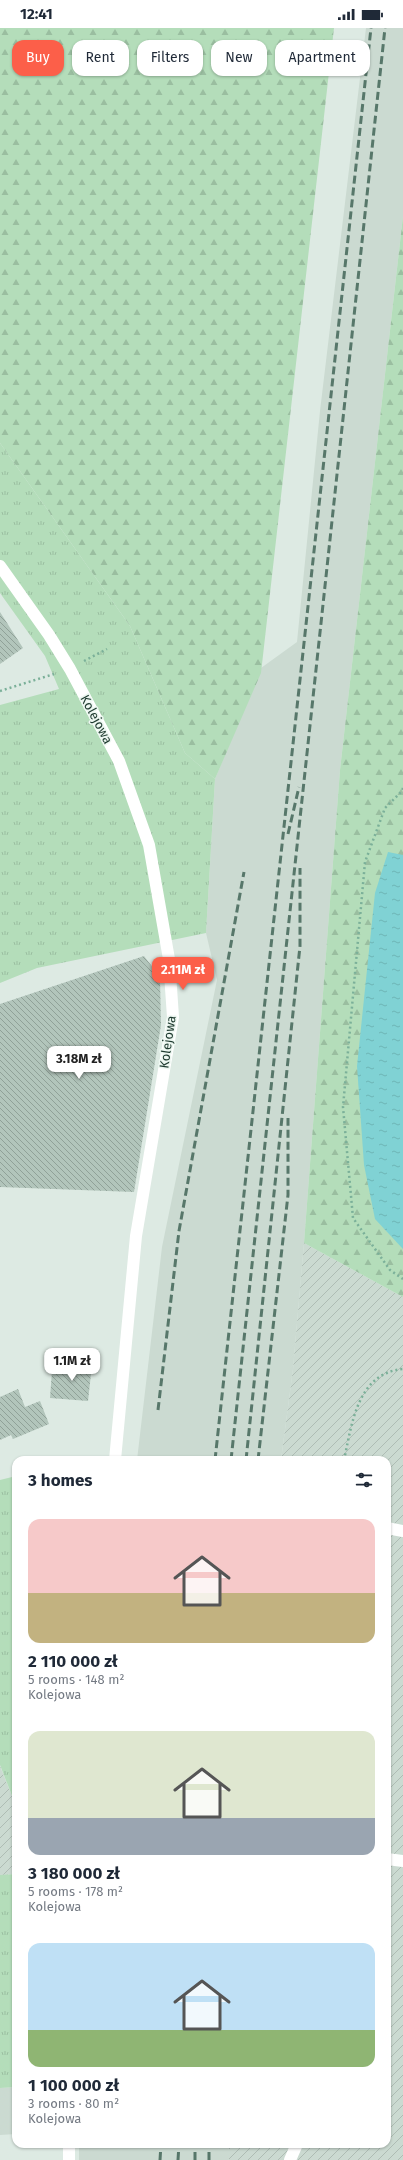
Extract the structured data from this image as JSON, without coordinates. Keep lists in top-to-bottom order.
{
  "streets": {
    "street": ["Kolejowa"]
  },
  "page": {
    "status": "12:41",
    "chip": [
      "Buy",
      "Rent",
      "Filters",
      "New",
      "Apartment"
    ],
    "price": ["2.11M zł", "3.18M zł", "1.1M zł"],
    "heading": "3 homes",
    "list": [
      {
        "name": "2 110 000 zł",
        "note": "5 rooms · 148 m² · Kolejowa"
      },
      {
        "name": "3 180 000 zł",
        "note": "5 rooms · 178 m² · Kolejowa"
      },
      {
        "name": "1 100 000 zł",
        "note": "3 rooms · 80 m² · Kolejowa"
      }
    ]
  }
}
